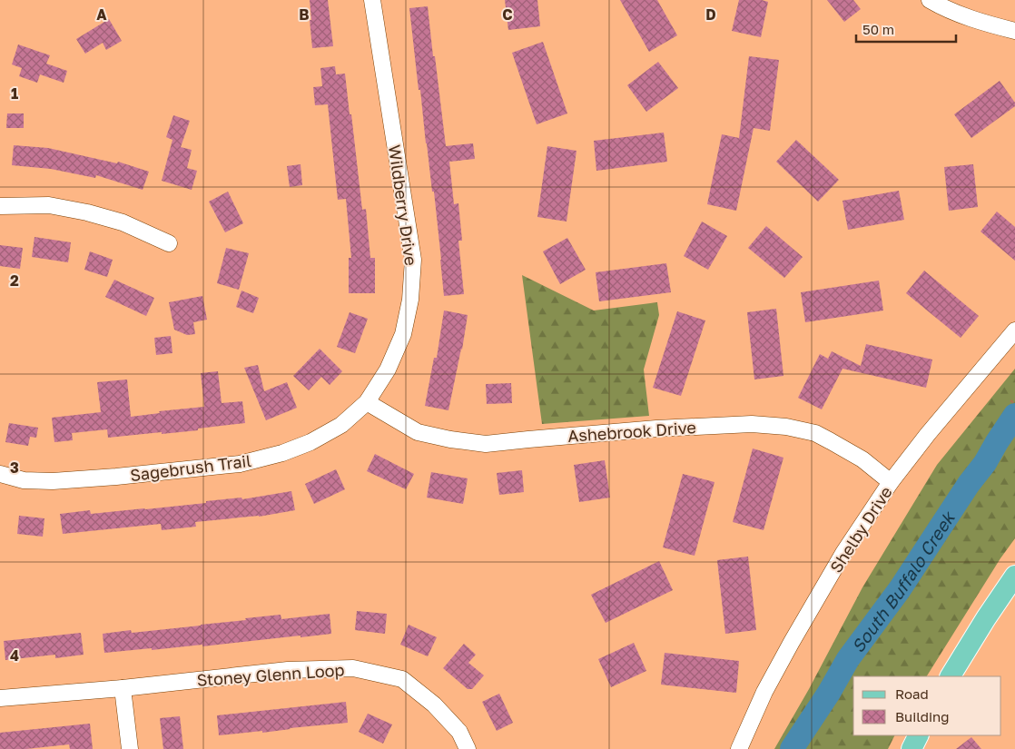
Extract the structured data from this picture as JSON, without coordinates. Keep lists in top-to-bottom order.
{
  "streets": {
    "street": [
      "Wildberry Drive",
      "Ashebrook Drive",
      "Sagebrush Trail",
      "Shelby Drive",
      "Stoney Glenn Loop"
    ]
  },
  "crossings": [
    ["Wildberry Drive", "Ashebrook Drive"],
    ["Wildberry Drive", "Sagebrush Trail"],
    ["Ashebrook Drive", "Sagebrush Trail"],
    ["Ashebrook Drive", "Shelby Drive"]
  ],
  "water": ["South Buffalo Creek"],
  "legend": ["Road", "Building"],
  "scale_bar": "50 m",
  "grid": {
    "columns": [
      "A",
      "B",
      "C",
      "D"
    ],
    "rows": [
      "1",
      "2",
      "3",
      "4"
    ]
  }
}
